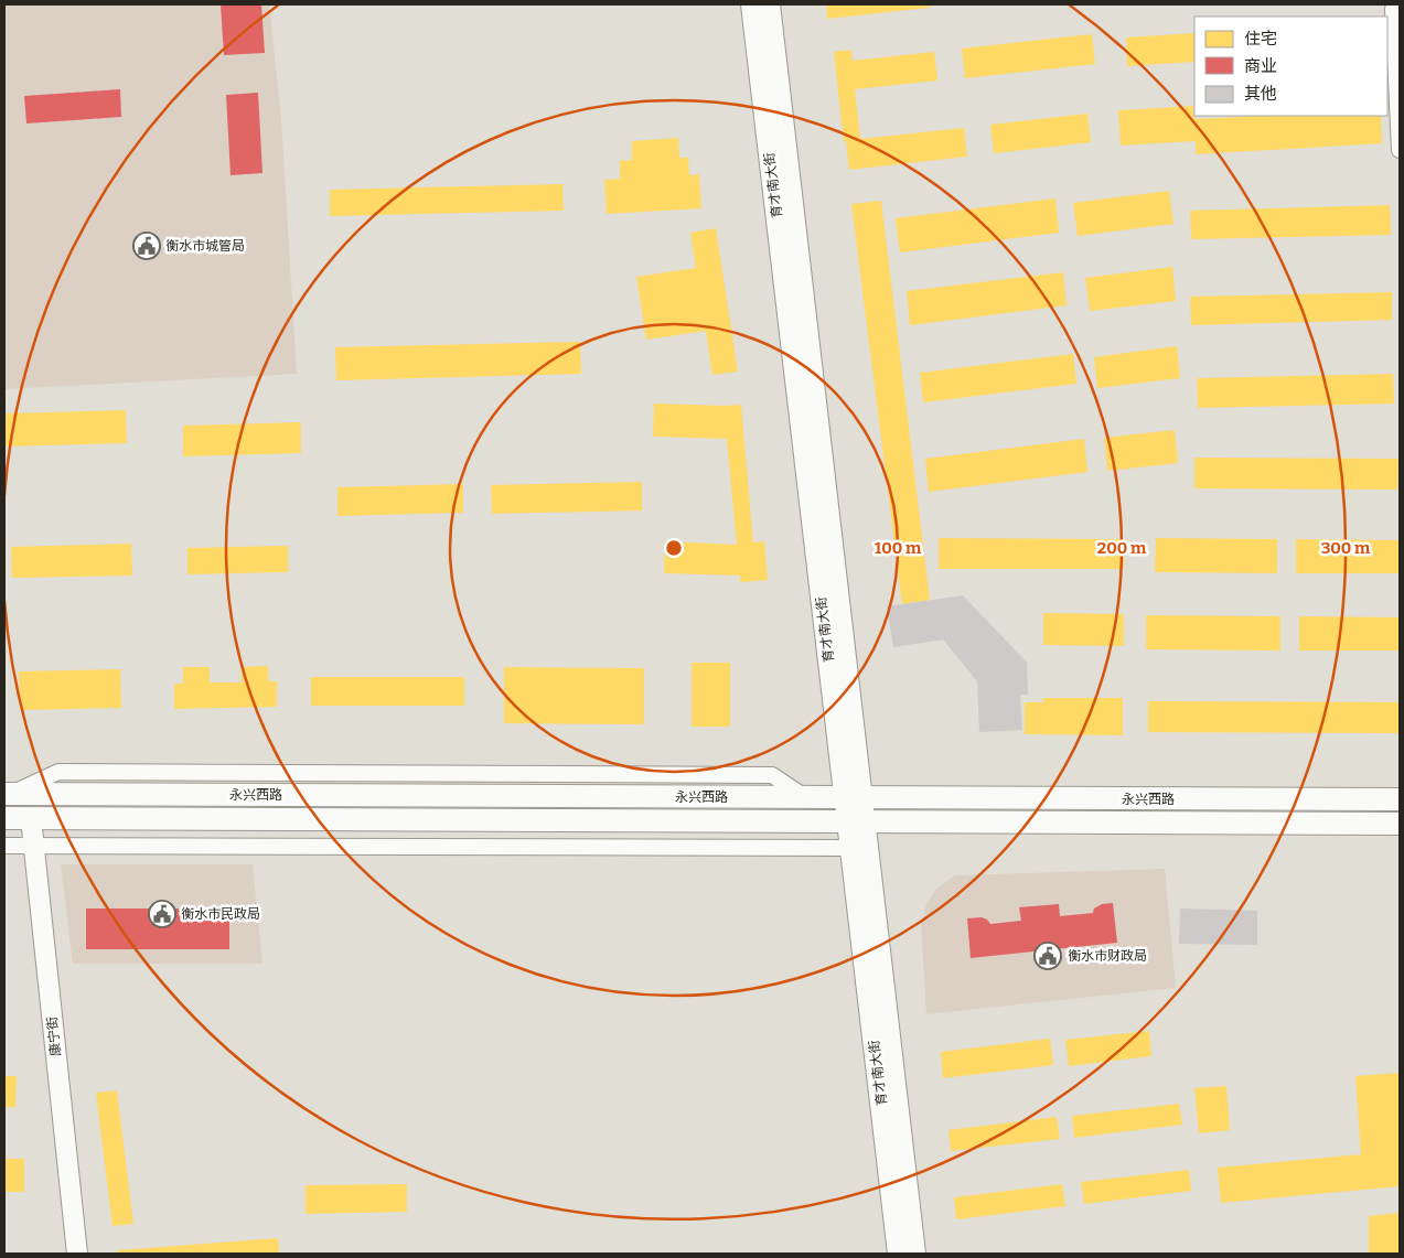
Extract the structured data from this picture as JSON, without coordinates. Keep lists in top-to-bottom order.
{
  "streets": {
    "main road": ["育才南大街", "永兴西路"],
    "street": ["康宁街"]
  },
  "crossings": [
    ["育才南大街", "永兴西路"],
    ["永兴西路", "康宁街"]
  ],
  "places": {
    "public building": ["衡水市城管局", "衡水市民政局", "衡水市财政局"]
  },
  "legend": ["住宅", "商业", "其他"],
  "rings": ["100 m", "200 m", "300 m"]
}
